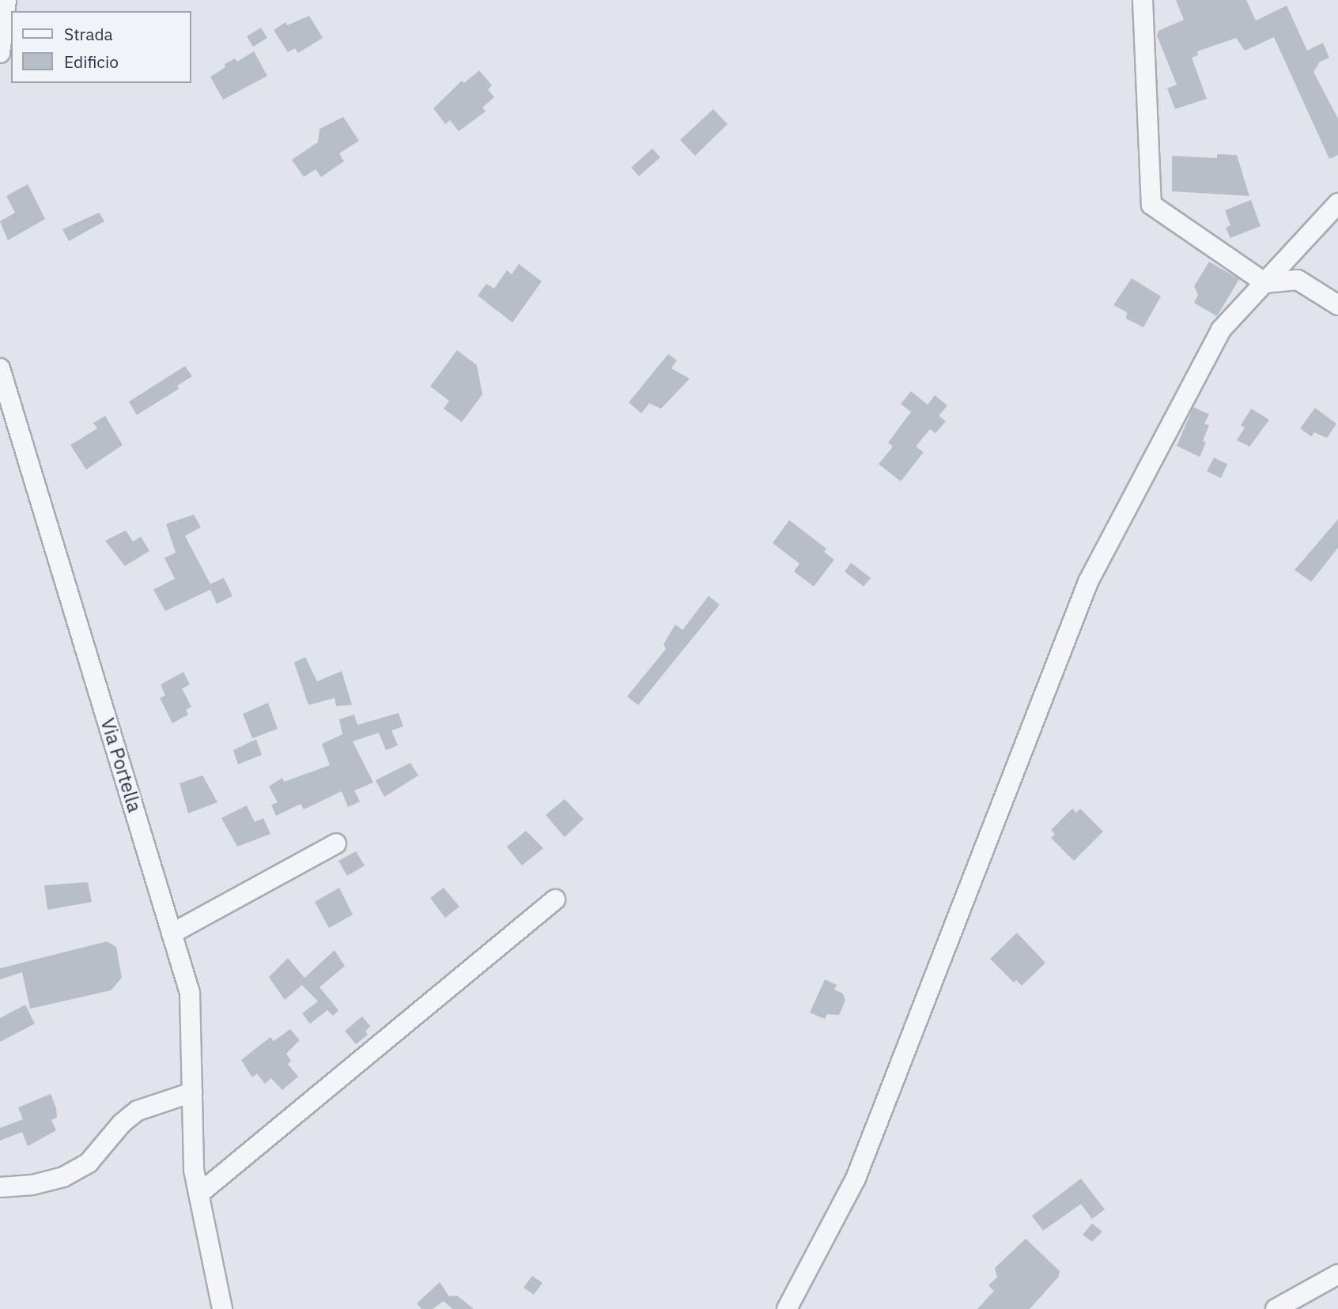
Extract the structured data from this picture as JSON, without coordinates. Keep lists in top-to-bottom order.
{
  "streets": {
    "street": ["Via Portella"]
  },
  "legend": ["Strada", "Edificio"]
}
